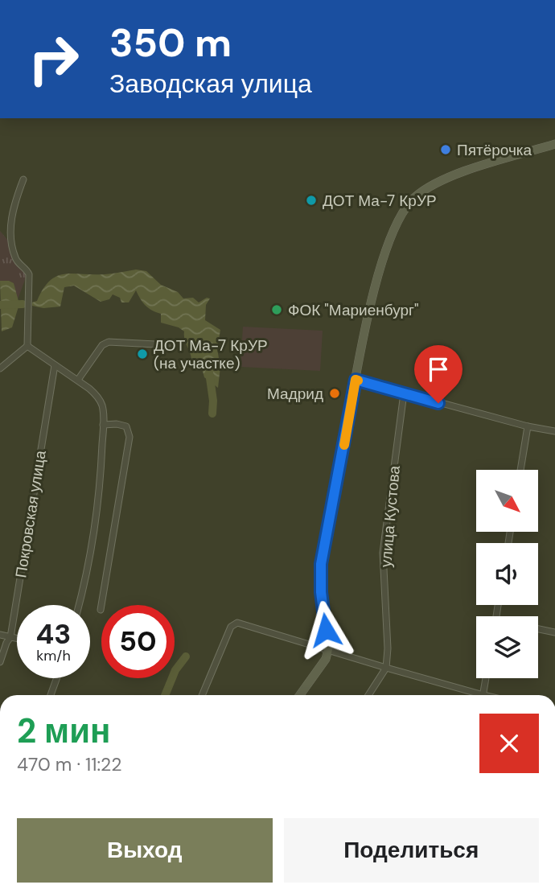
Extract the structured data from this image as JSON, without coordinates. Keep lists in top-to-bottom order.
{
  "streets": {
    "street": ["Покровская улица", "улица Кустова"]
  },
  "places": [
    "Пятёрочка",
    "ДОТ Ма-7 КрУР",
    "ФОК \"Мариенбург\"",
    "ДОТ Ма-7 КрУР (на участке)",
    "Мадрид"
  ],
  "north": "bottom right",
  "page": {
    "turn": ["350 m", "Заводская улица"],
    "speed": "43 km/h",
    "limit": "50",
    "heading": ["2 мин", "470 m · 11:22"],
    "buttons": ["Выход", "Поделиться"]
  }
}
